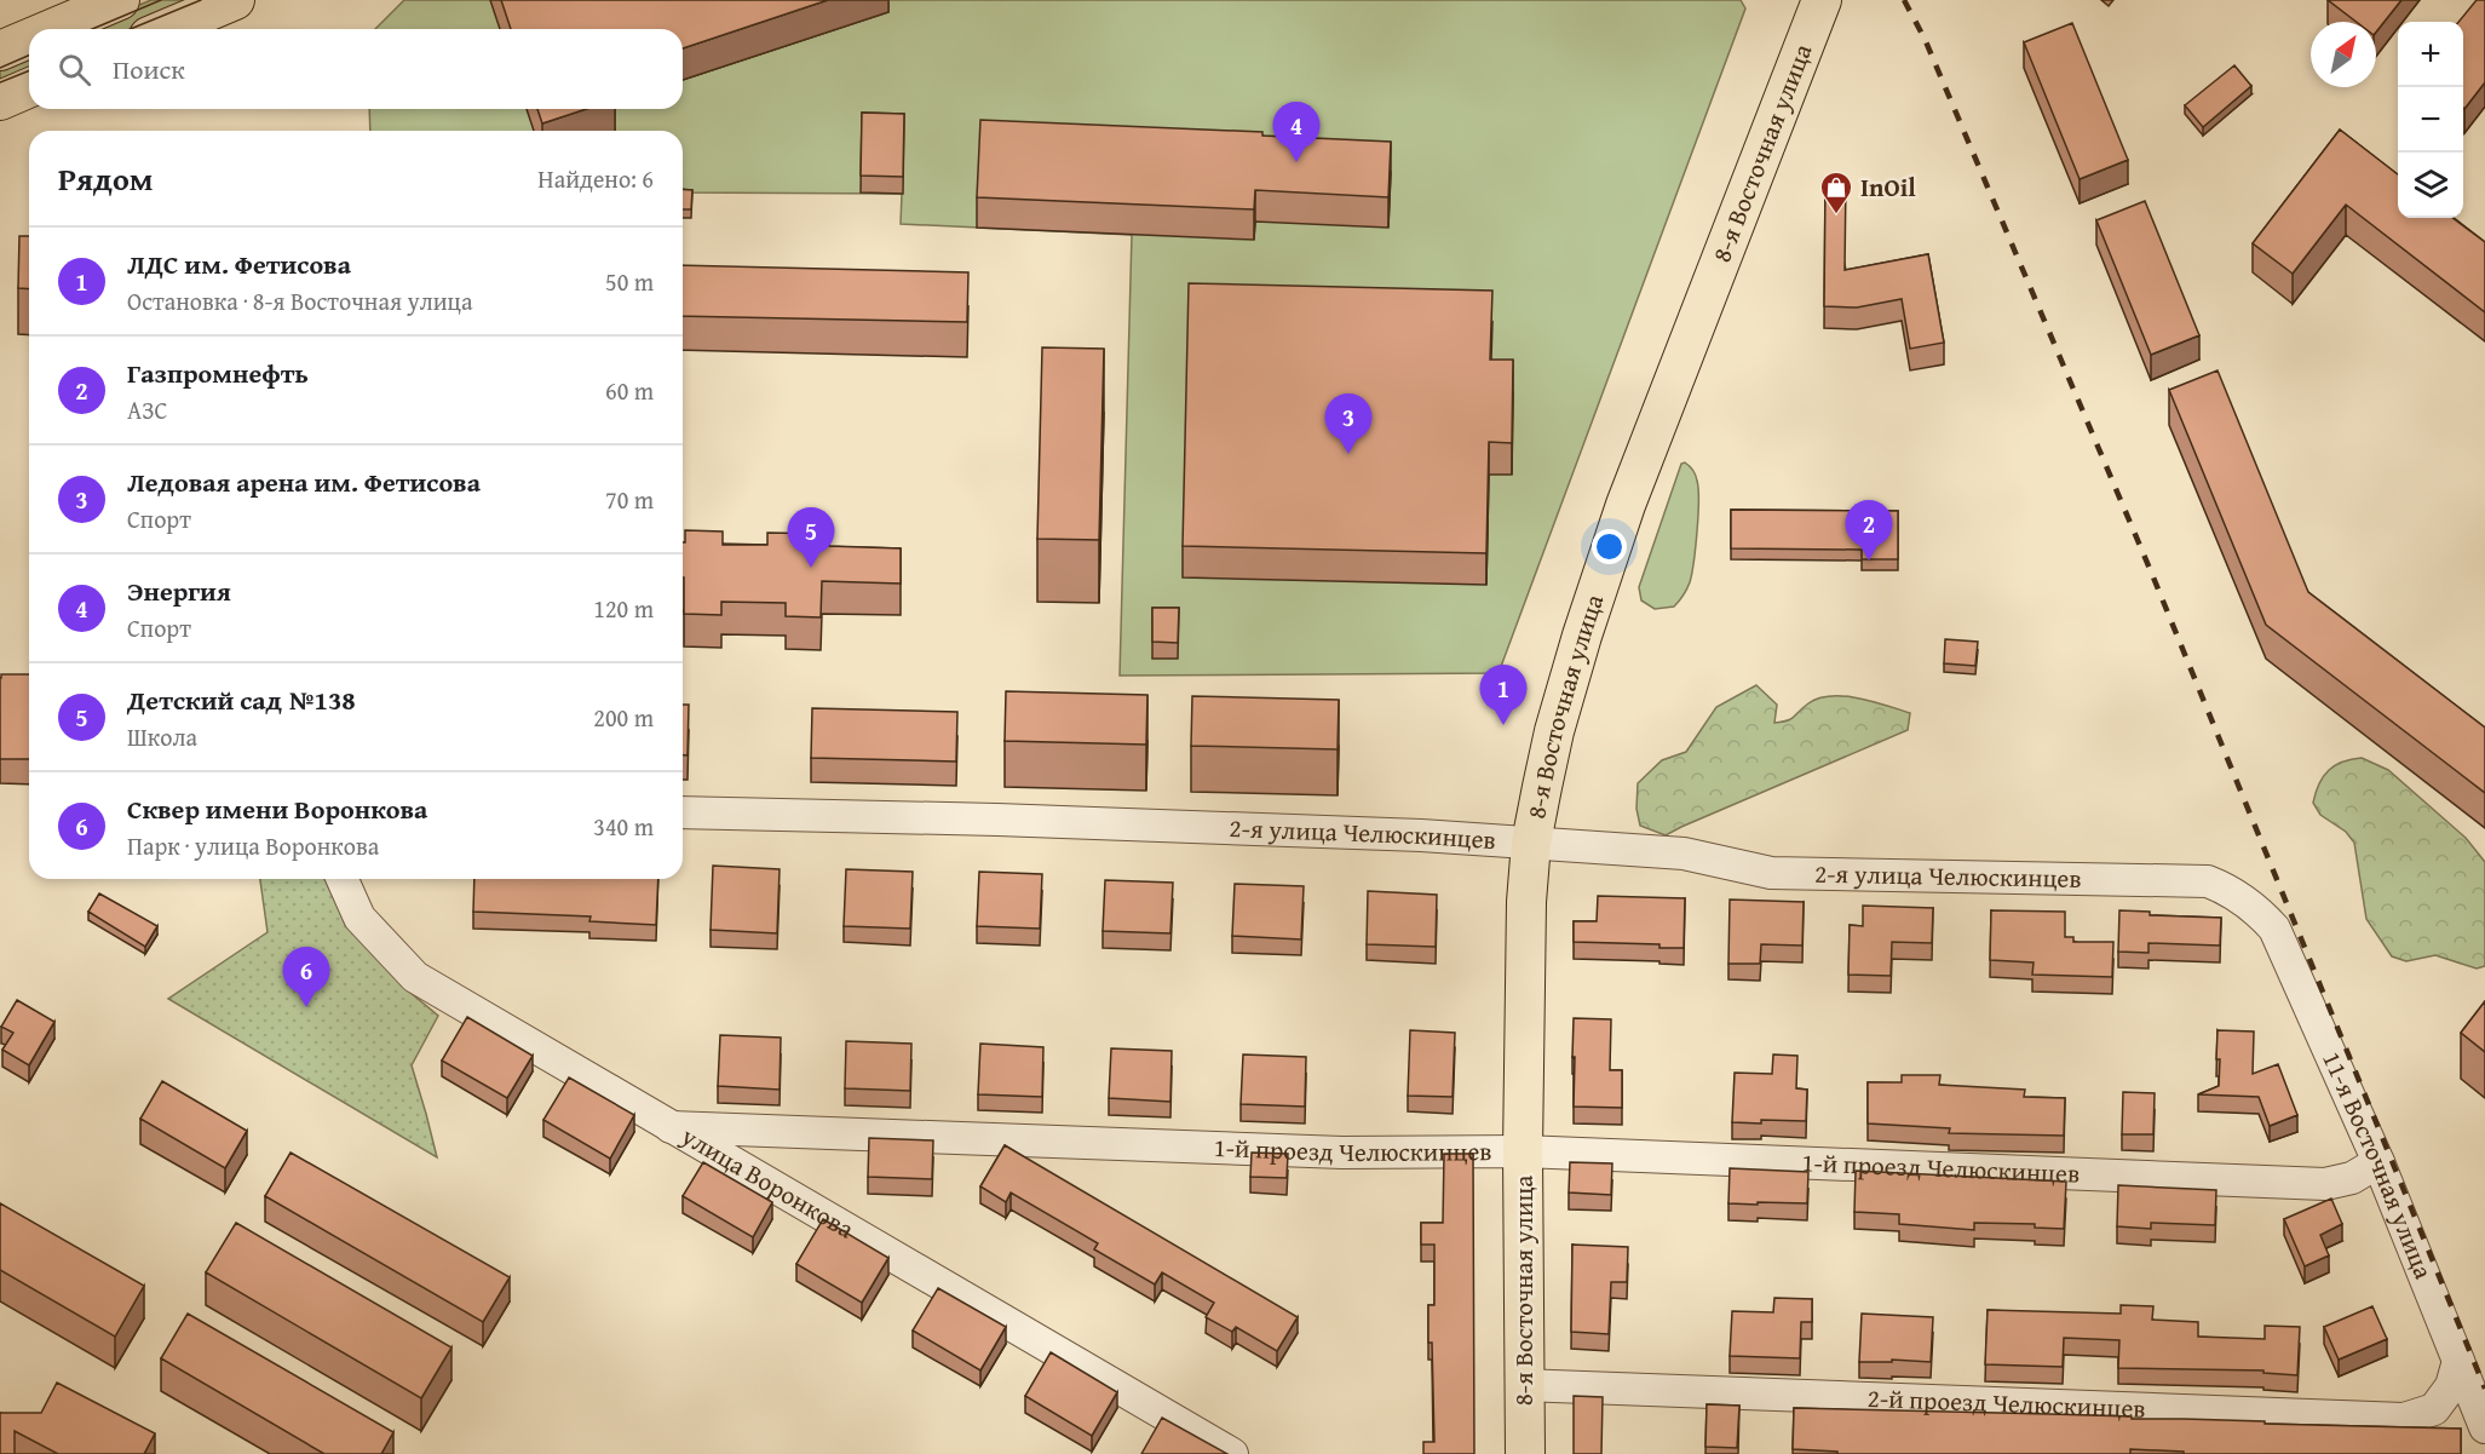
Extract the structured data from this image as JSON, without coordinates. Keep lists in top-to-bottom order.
{
  "streets": {
    "main road": ["8-я Восточная улица"],
    "street": [
      "2-я улица Челюскинцев",
      "1-й проезд Челюскинцев",
      "11-я Восточная улица",
      "улица Воронкова",
      "2-й проезд Челюскинцев"
    ]
  },
  "crossings": [
    ["8-я Восточная улица", "2-я улица Челюскинцев"],
    ["8-я Восточная улица", "1-й проезд Челюскинцев"],
    ["8-я Восточная улица", "2-й проезд Челюскинцев"],
    ["2-я улица Челюскинцев", "11-я Восточная улица"],
    ["1-й проезд Челюскинцев", "11-я Восточная улица"],
    ["1-й проезд Челюскинцев", "улица Воронкова"],
    ["11-я Восточная улица", "2-й проезд Челюскинцев"]
  ],
  "places": {
    "shop": ["InOil"]
  },
  "north": "top right",
  "page": {
    "map_buttons": ["+", "−"],
    "search": "Поиск",
    "pins": [
      "4",
      "3",
      "2",
      "5",
      "1",
      "6"
    ],
    "heading": ["Рядом", "Найдено: 6"],
    "list": [
      {
        "mark": "1",
        "name": "ЛДС им. Фетисова",
        "note": "Остановка · 8-я Восточная улица",
        "value": "50 m"
      },
      {
        "mark": "2",
        "name": "Газпромнефть",
        "note": "АЗС",
        "value": "60 m"
      },
      {
        "mark": "3",
        "name": "Ледовая арена им. Фетисова",
        "note": "Спорт",
        "value": "70 m"
      },
      {
        "mark": "4",
        "name": "Энергия",
        "note": "Спорт",
        "value": "120 m"
      },
      {
        "mark": "5",
        "name": "Детский сад №138",
        "note": "Школа",
        "value": "200 m"
      },
      {
        "mark": "6",
        "name": "Сквер имени Воронкова",
        "note": "Парк · улица Воронкова",
        "value": "340 m"
      }
    ]
  }
}
